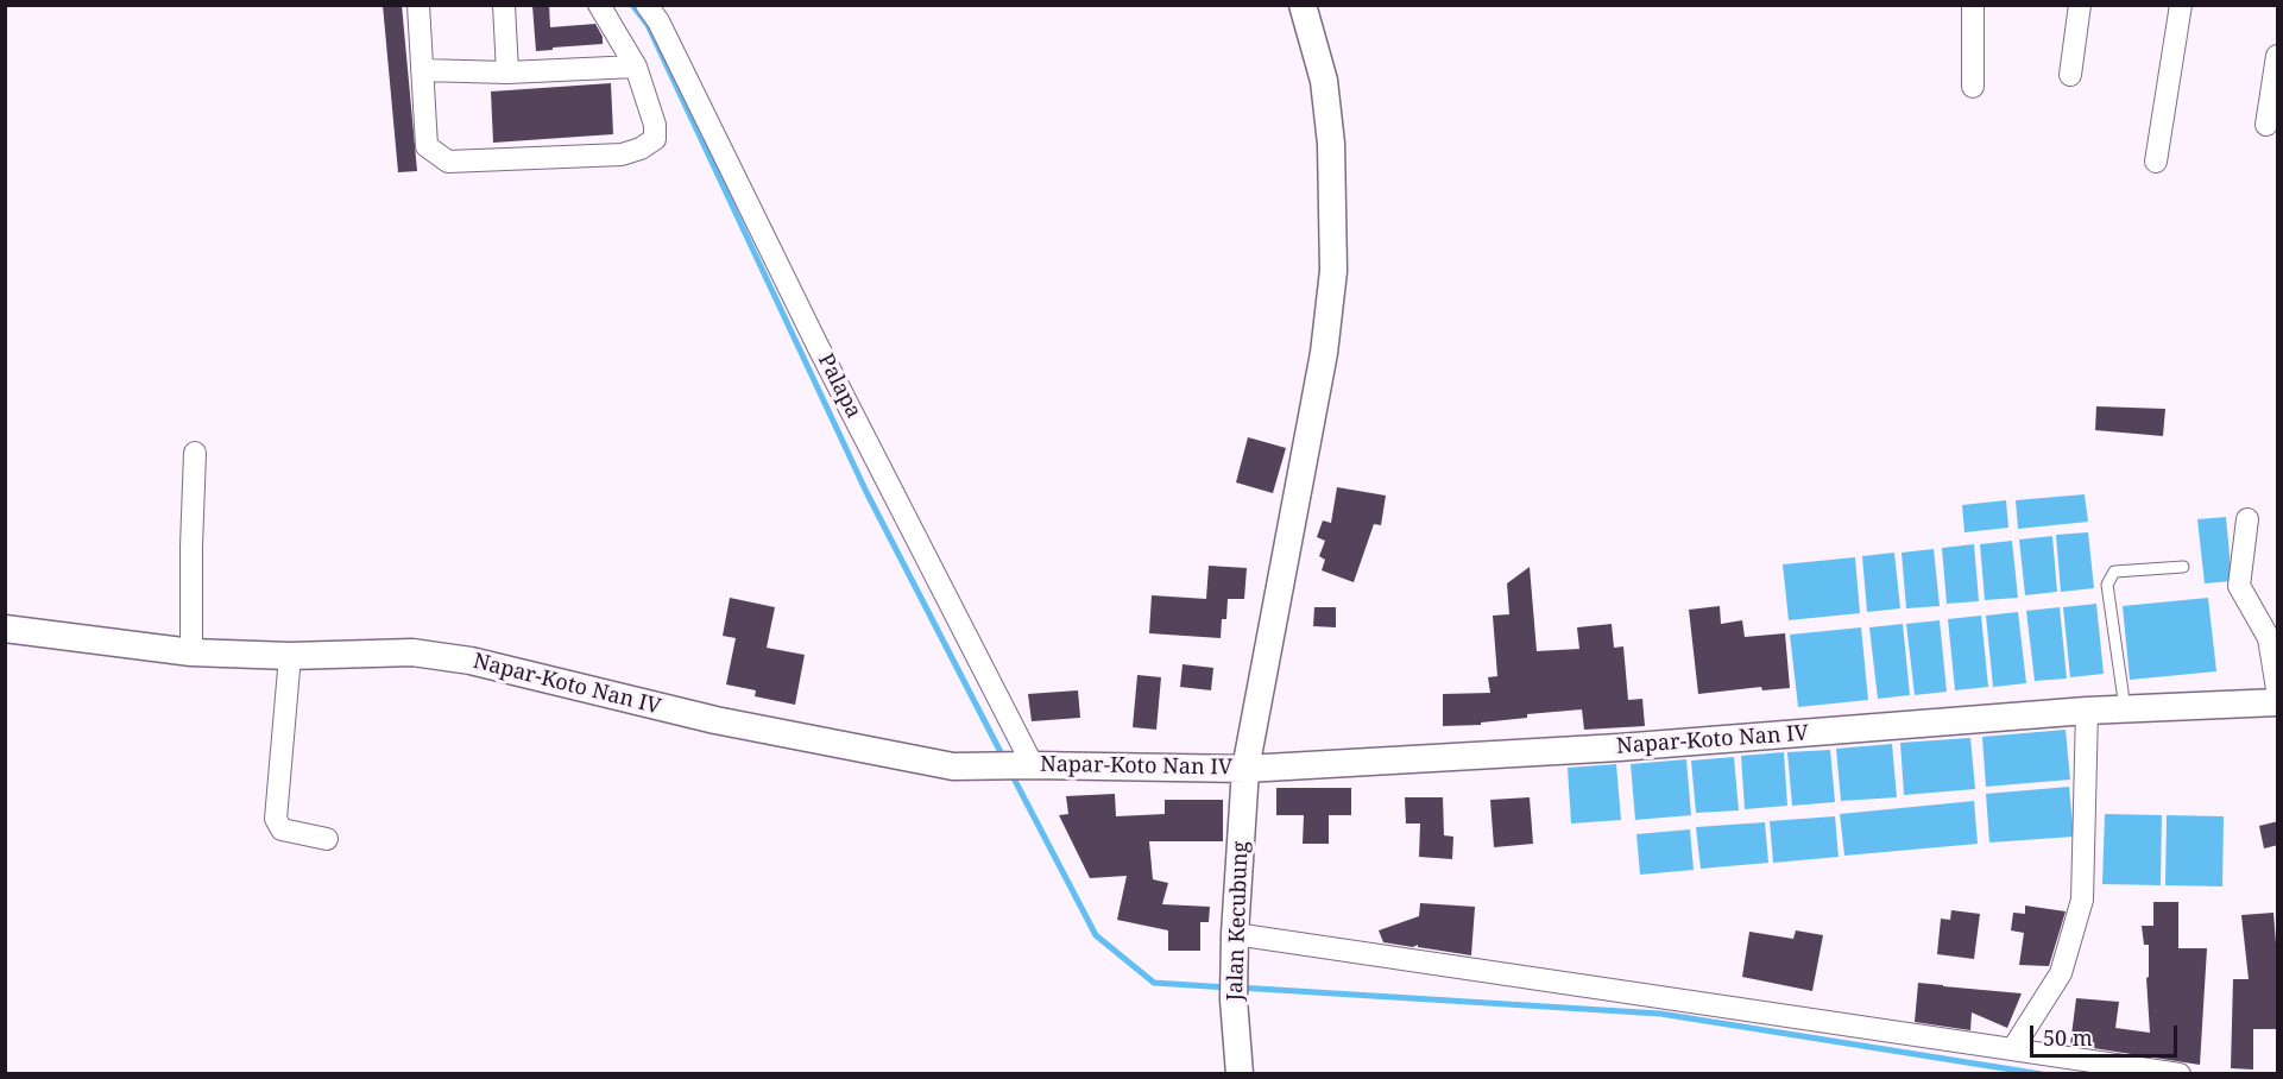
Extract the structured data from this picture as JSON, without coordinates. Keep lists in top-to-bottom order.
{
  "streets": {
    "street": ["Palapa", "Napar-Koto Nan IV", "Jalan Kecubung"]
  },
  "crossings": [
    ["Palapa", "Napar-Koto Nan IV"],
    ["Napar-Koto Nan IV", "Jalan Kecubung"]
  ],
  "scale_bar": "50 m"
}
